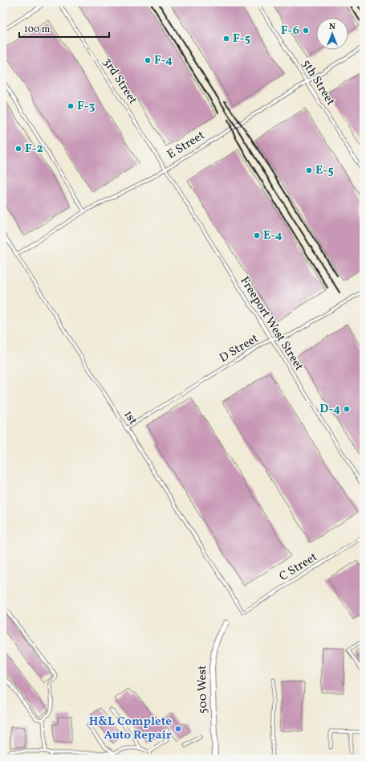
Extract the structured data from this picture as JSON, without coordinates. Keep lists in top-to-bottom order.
{
  "streets": {
    "street": ["500 West"],
    "lane": [
      "3rd Street",
      "5th Street",
      "E Street",
      "Freeport West Street",
      "D Street",
      "1st",
      "C Street"
    ]
  },
  "crossings": [
    ["3rd Street", "E Street"],
    ["3rd Street", "Freeport West Street"],
    ["5th Street", "E Street"],
    ["E Street", "Freeport West Street"],
    ["E Street", "1st"],
    ["Freeport West Street", "D Street"],
    ["D Street", "1st"],
    ["1st", "C Street"]
  ],
  "places": [
    "F-6",
    "F-5",
    "F-4",
    "F-3",
    "F-2",
    "E-5",
    "E-4",
    "D-4",
    "H&L Complete Auto Repair"
  ],
  "scale_bar": "100 m",
  "north": "top"
}
